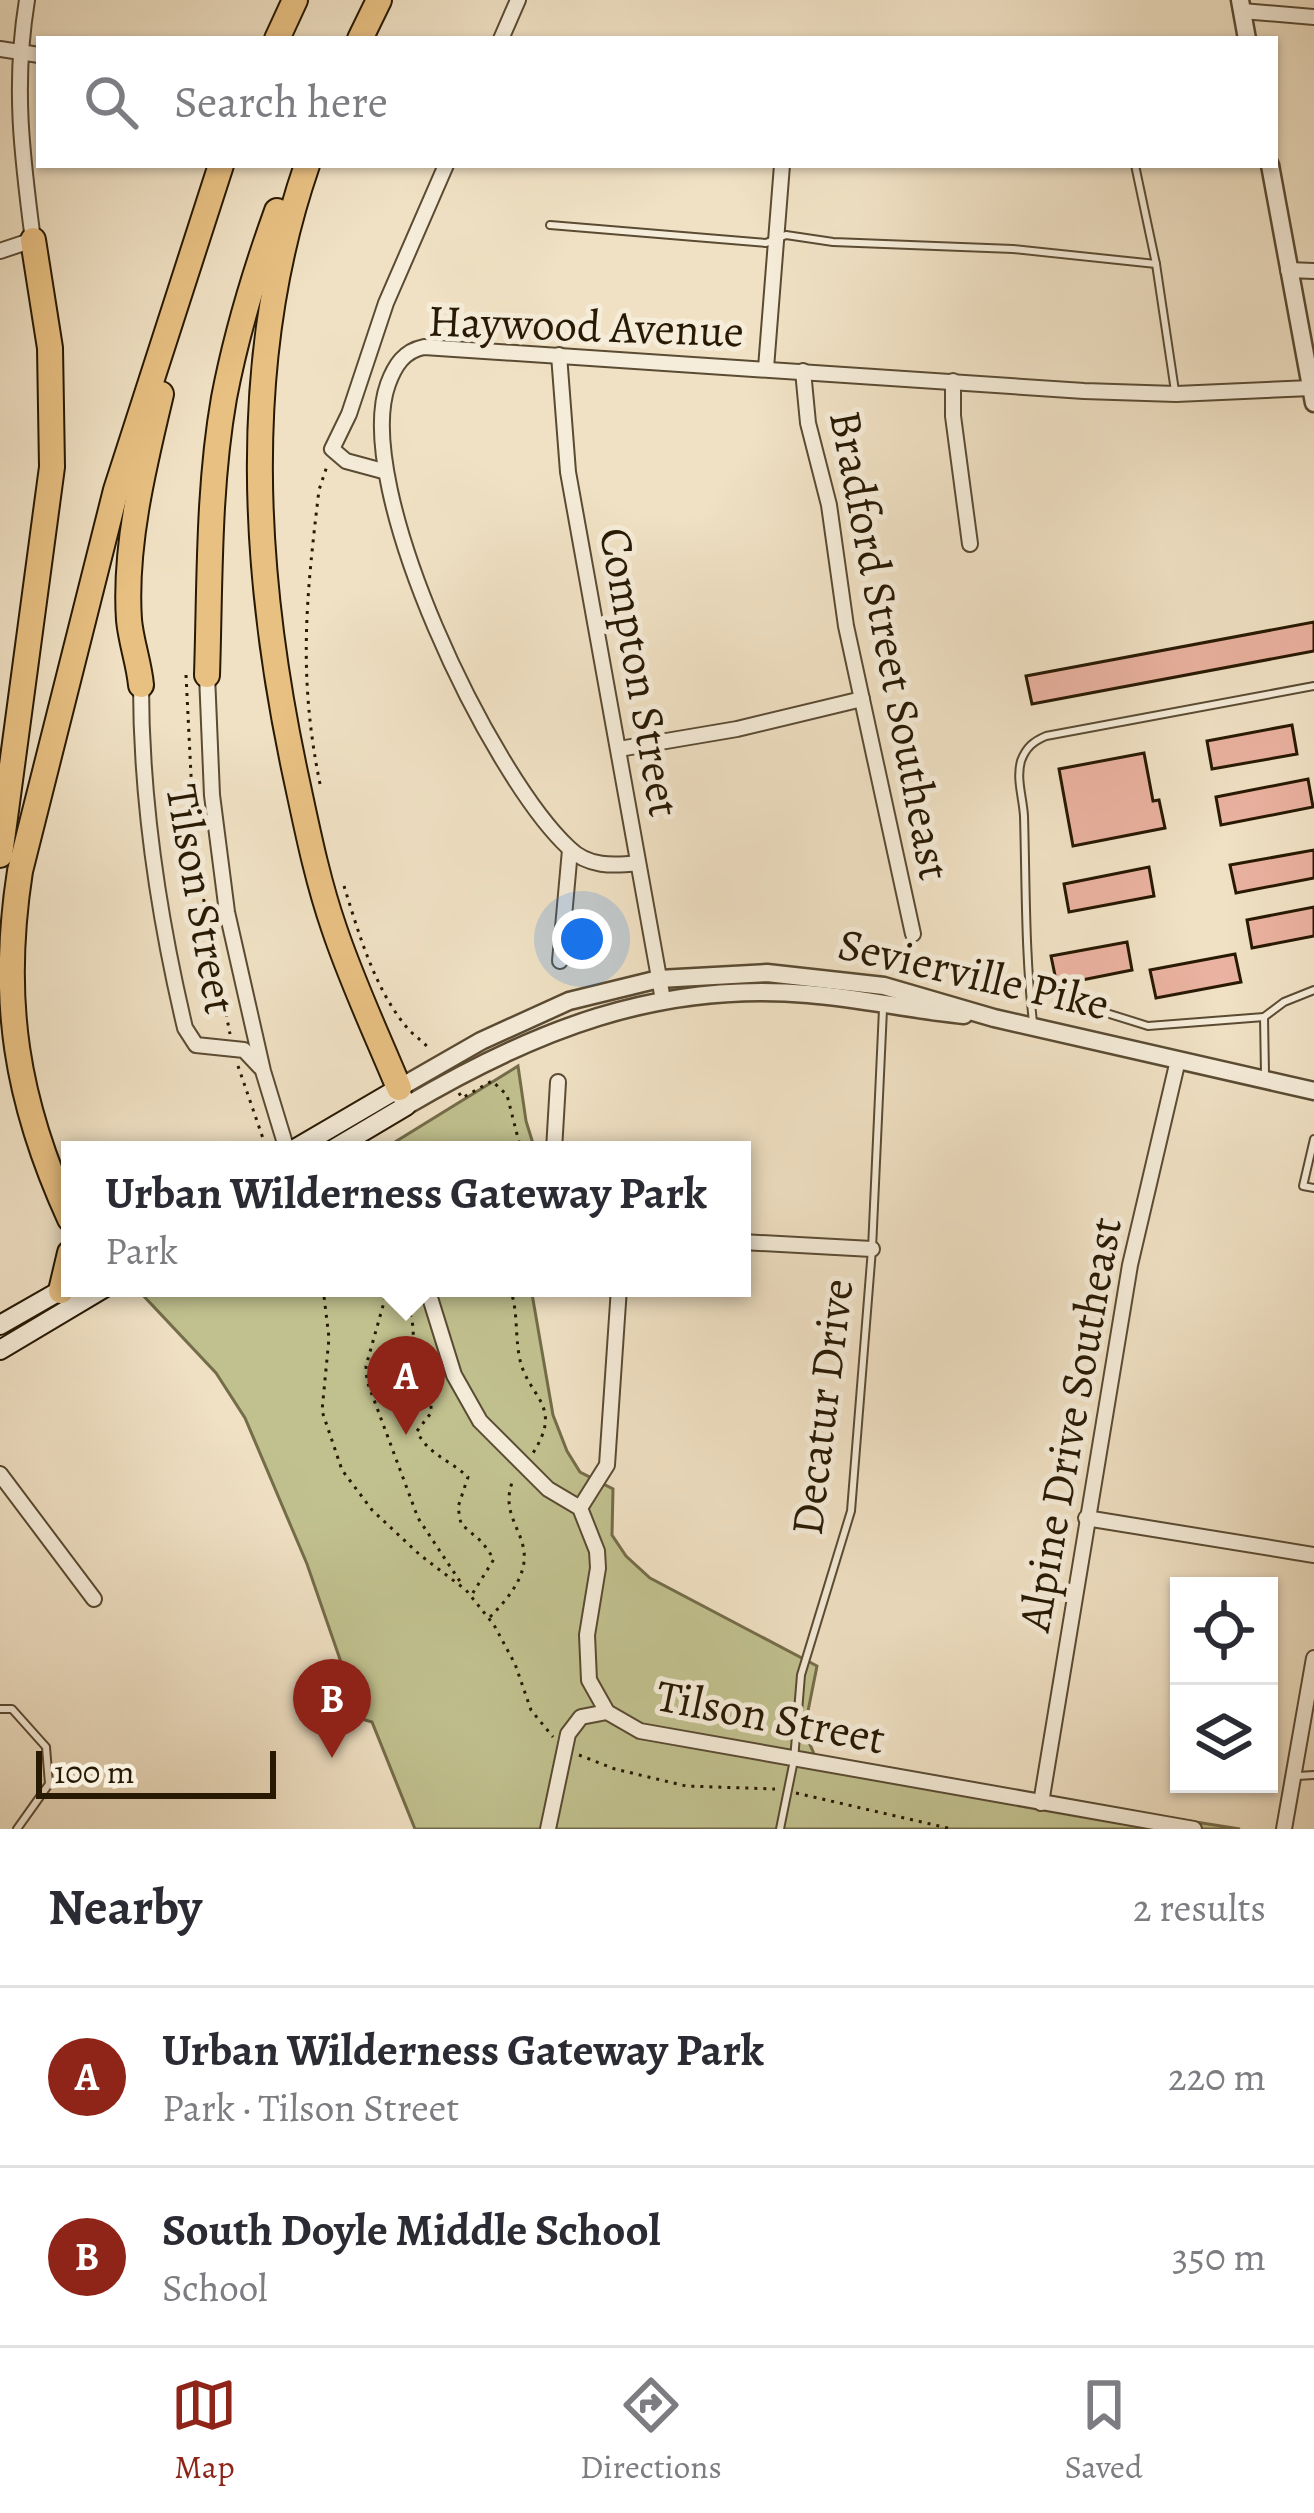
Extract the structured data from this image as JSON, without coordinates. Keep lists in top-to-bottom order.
{
  "streets": {
    "main road": ["Sevierville Pike"],
    "street": [
      "Haywood Avenue",
      "Bradford Street Southeast",
      "Compton Street",
      "Tilson Street",
      "Alpine Drive Southeast"
    ],
    "lane": ["Decatur Drive"]
  },
  "crossings": [
    ["Haywood Avenue", "Bradford Street Southeast"],
    ["Haywood Avenue", "Compton Street"],
    ["Compton Street", "Sevierville Pike"],
    ["Tilson Street", "Decatur Drive"],
    ["Tilson Street", "Alpine Drive Southeast"],
    ["Sevierville Pike", "Decatur Drive"],
    ["Sevierville Pike", "Alpine Drive Southeast"]
  ],
  "scale_bar": "100 m",
  "page": {
    "search": "Search here",
    "popup": ["Urban Wilderness Gateway Park", "Park"],
    "pins": ["A", "B"],
    "scale": "100 m",
    "heading": ["Nearby", "2 results"],
    "list": [
      {
        "mark": "A",
        "name": "Urban Wilderness Gateway Park",
        "note": "Park · Tilson Street",
        "value": "220 m"
      },
      {
        "mark": "B",
        "name": "South Doyle Middle School",
        "note": "School",
        "value": "350 m"
      }
    ],
    "nav": ["Map", "Directions", "Saved"]
  }
}
